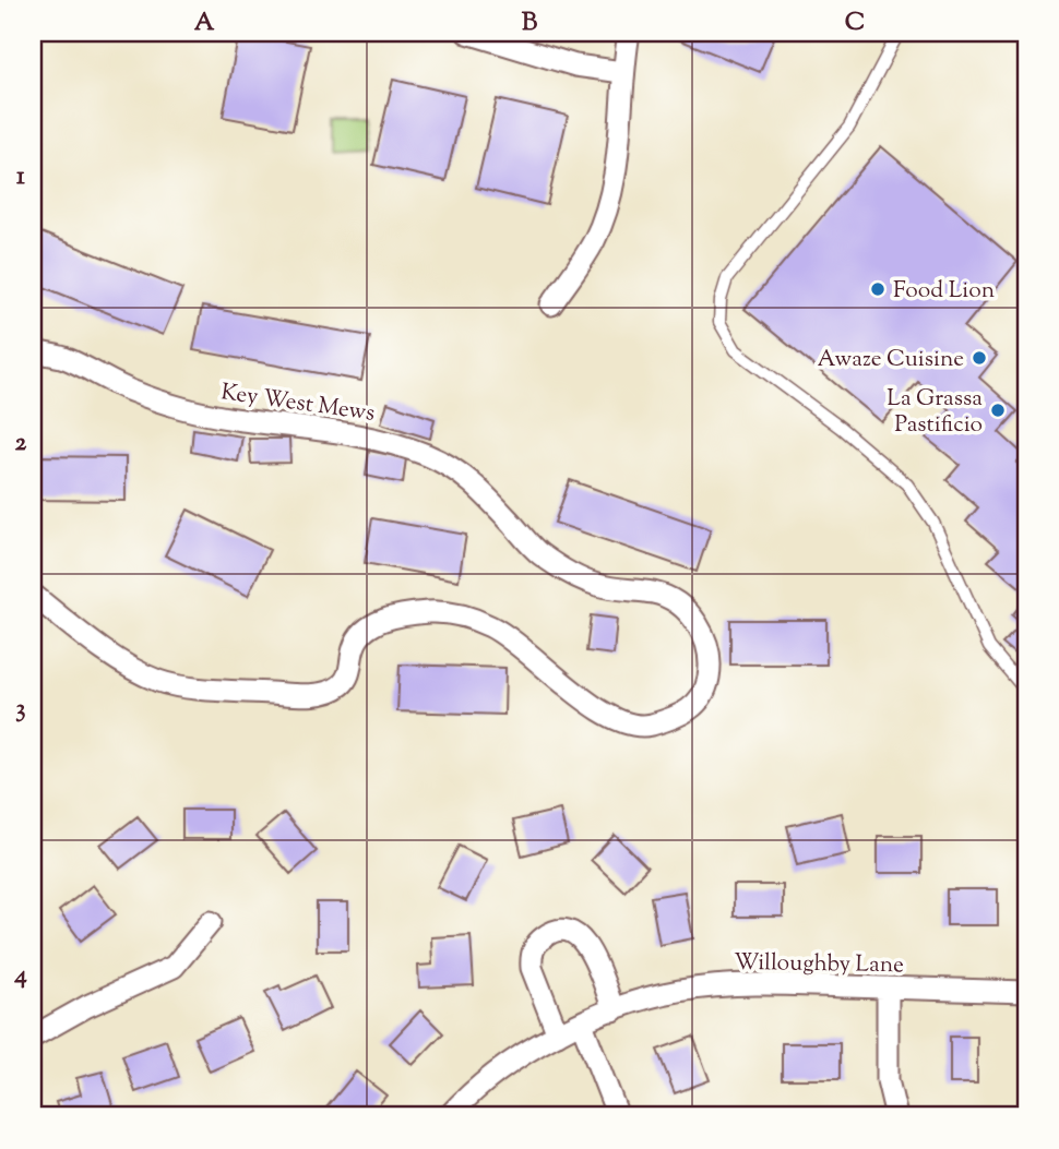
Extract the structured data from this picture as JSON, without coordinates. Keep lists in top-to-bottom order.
{
  "streets": {
    "street": ["Key West Mews", "Willoughby Lane"]
  },
  "places": ["Food Lion", "Awaze Cuisine", "La Grassa Pastificio"],
  "grid": {
    "columns": ["A", "B", "C"],
    "rows": [
      "1",
      "2",
      "3",
      "4"
    ]
  }
}
